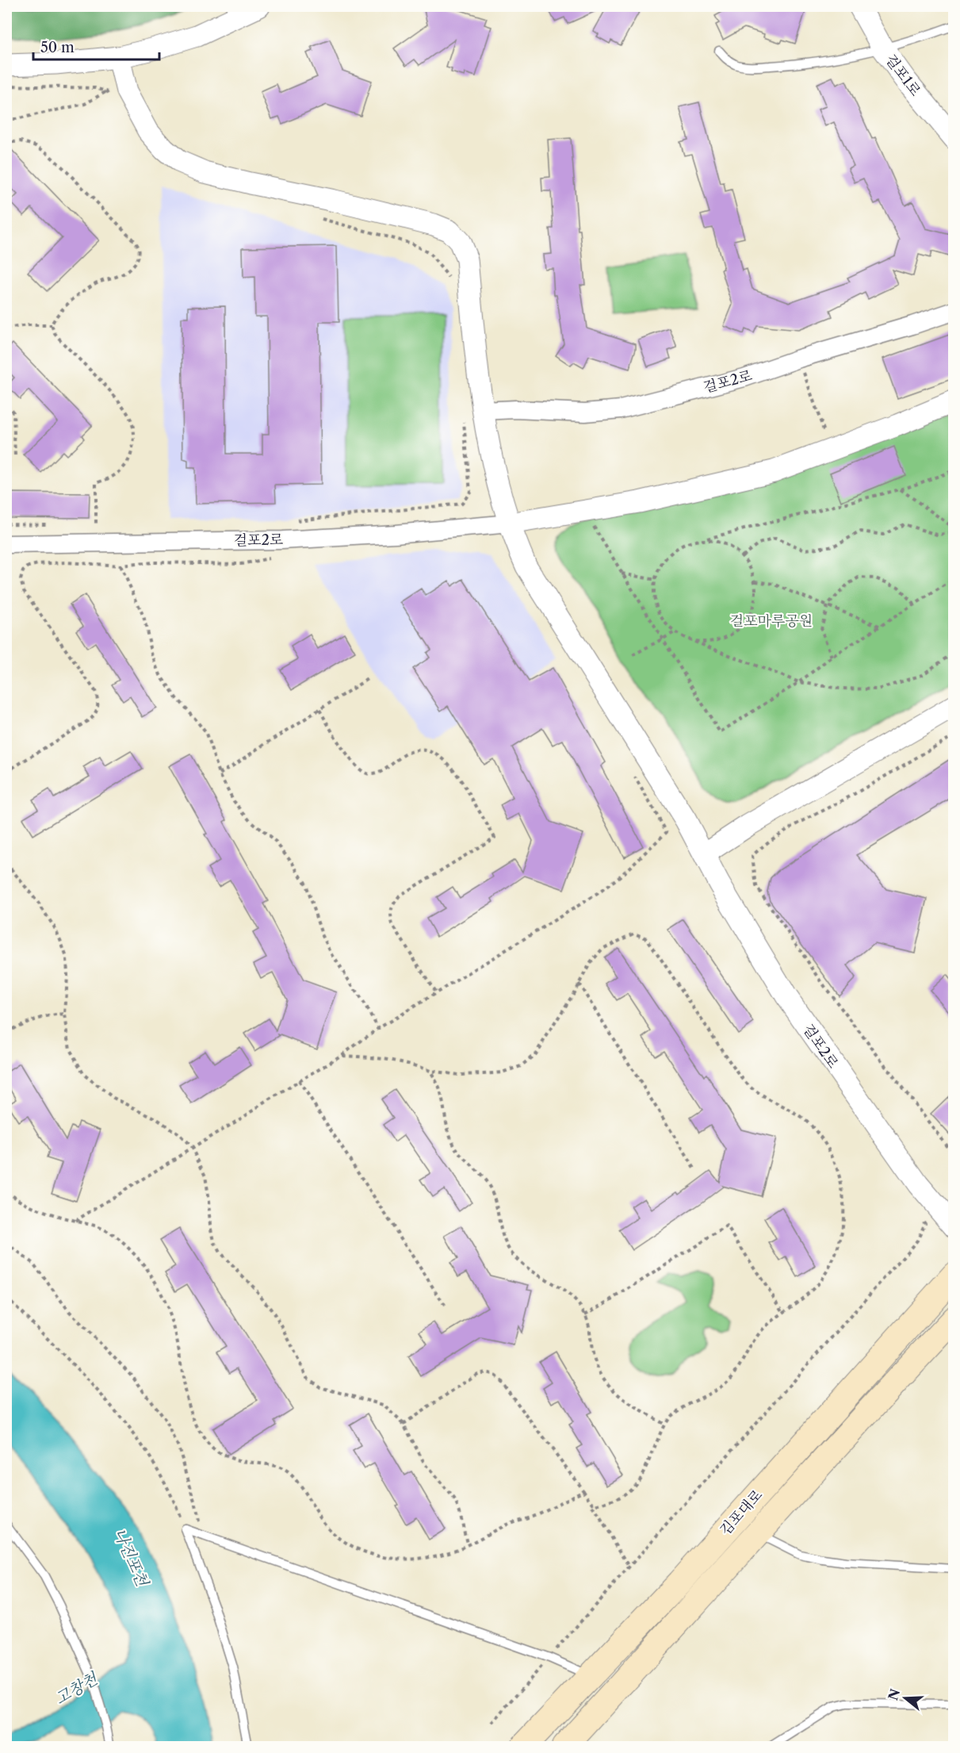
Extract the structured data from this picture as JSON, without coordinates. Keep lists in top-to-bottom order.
{
  "streets": {
    "main road": ["김포대로"],
    "street": ["걸포1로", "걸포2로"]
  },
  "water": ["나진포천", "고창천"],
  "parks": ["걸포마루공원"],
  "scale_bar": "50 m",
  "north": "left"
}
